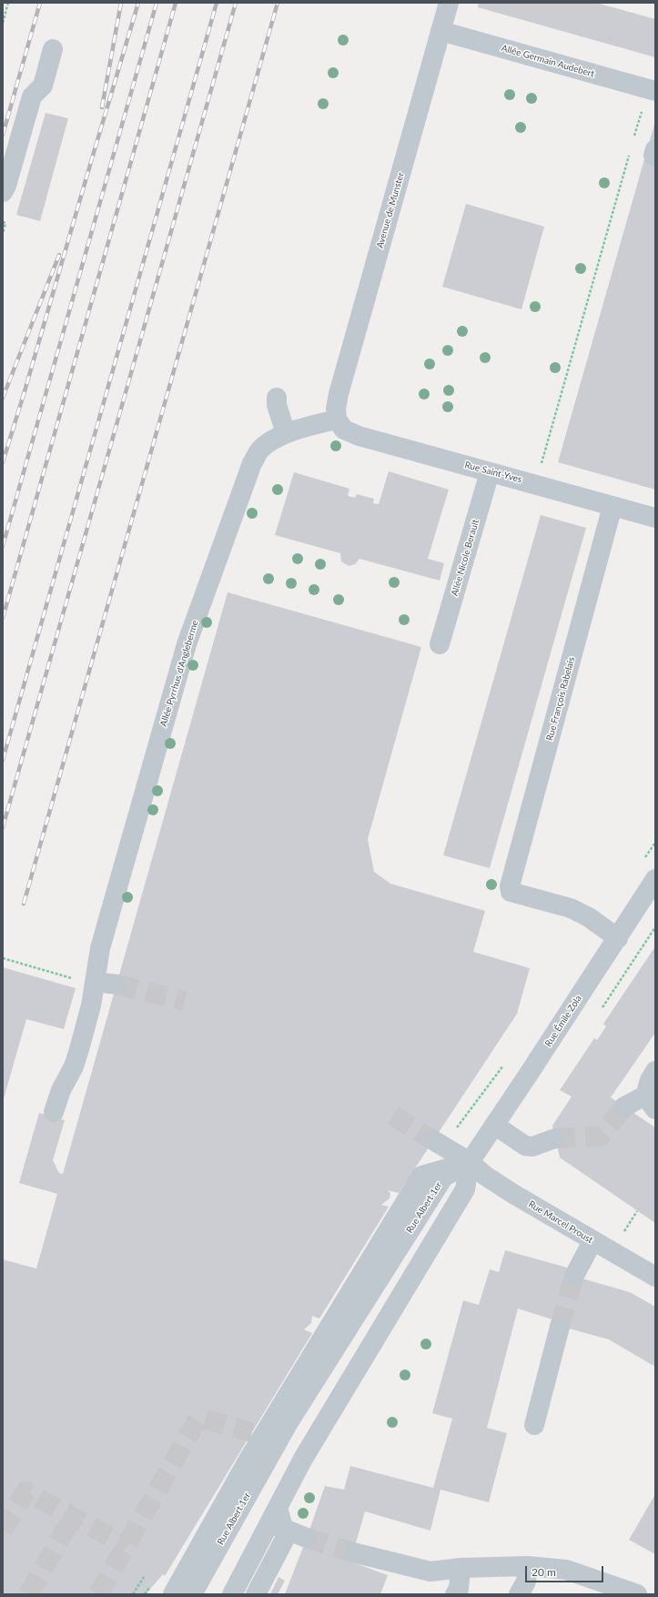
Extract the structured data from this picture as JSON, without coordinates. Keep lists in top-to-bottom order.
{
  "streets": {
    "street": [
      "Allée Germain Audebert",
      "Avenue de Munster",
      "Rue Saint-Yves",
      "Allée Nicole Berault",
      "Allée Pyrrhus d'Angleberme",
      "Rue François Rabelais",
      "Rue Émile Zola",
      "Rue Albert 1er",
      "Rue Marcel Proust"
    ]
  },
  "crossings": [
    ["Allée Germain Audebert", "Avenue de Munster"],
    ["Avenue de Munster", "Rue Saint-Yves"],
    ["Avenue de Munster", "Allée Pyrrhus d'Angleberme"],
    ["Rue Saint-Yves", "Allée Nicole Berault"],
    ["Rue Saint-Yves", "Allée Pyrrhus d'Angleberme"],
    ["Rue Saint-Yves", "Rue François Rabelais"],
    ["Rue François Rabelais", "Rue Émile Zola"],
    ["Rue Émile Zola", "Rue Albert 1er"],
    ["Rue Émile Zola", "Rue Marcel Proust"],
    ["Rue Albert 1er", "Rue Marcel Proust"]
  ],
  "scale_bar": "20 m"
}
